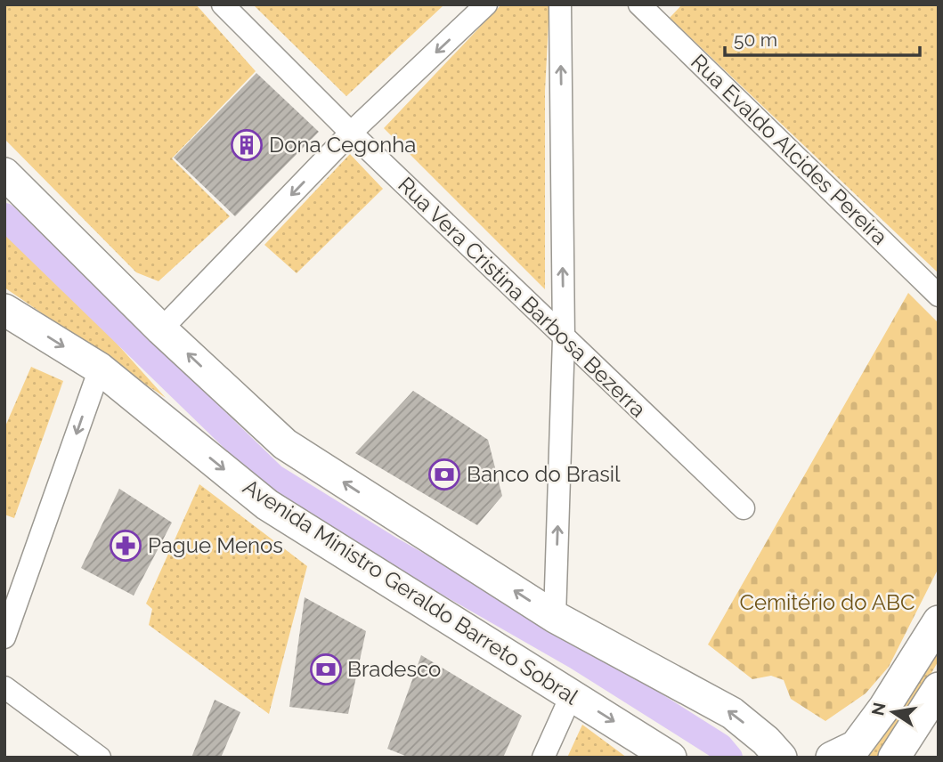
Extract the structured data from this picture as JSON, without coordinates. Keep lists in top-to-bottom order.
{
  "streets": {
    "main road": ["Avenida Ministro Geraldo Barreto Sobral"],
    "street": ["Rua Evaldo Alcides Pereira", "Rua Vera Cristina Barbosa Bezerra"]
  },
  "parks": ["Cemitério do ABC"],
  "places": {
    "building": ["Dona Cegonha"],
    "bank": ["Banco do Brasil", "Bradesco"],
    "pharmacy": ["Pague Menos"]
  },
  "scale_bar": "50 m",
  "north": "left"
}
